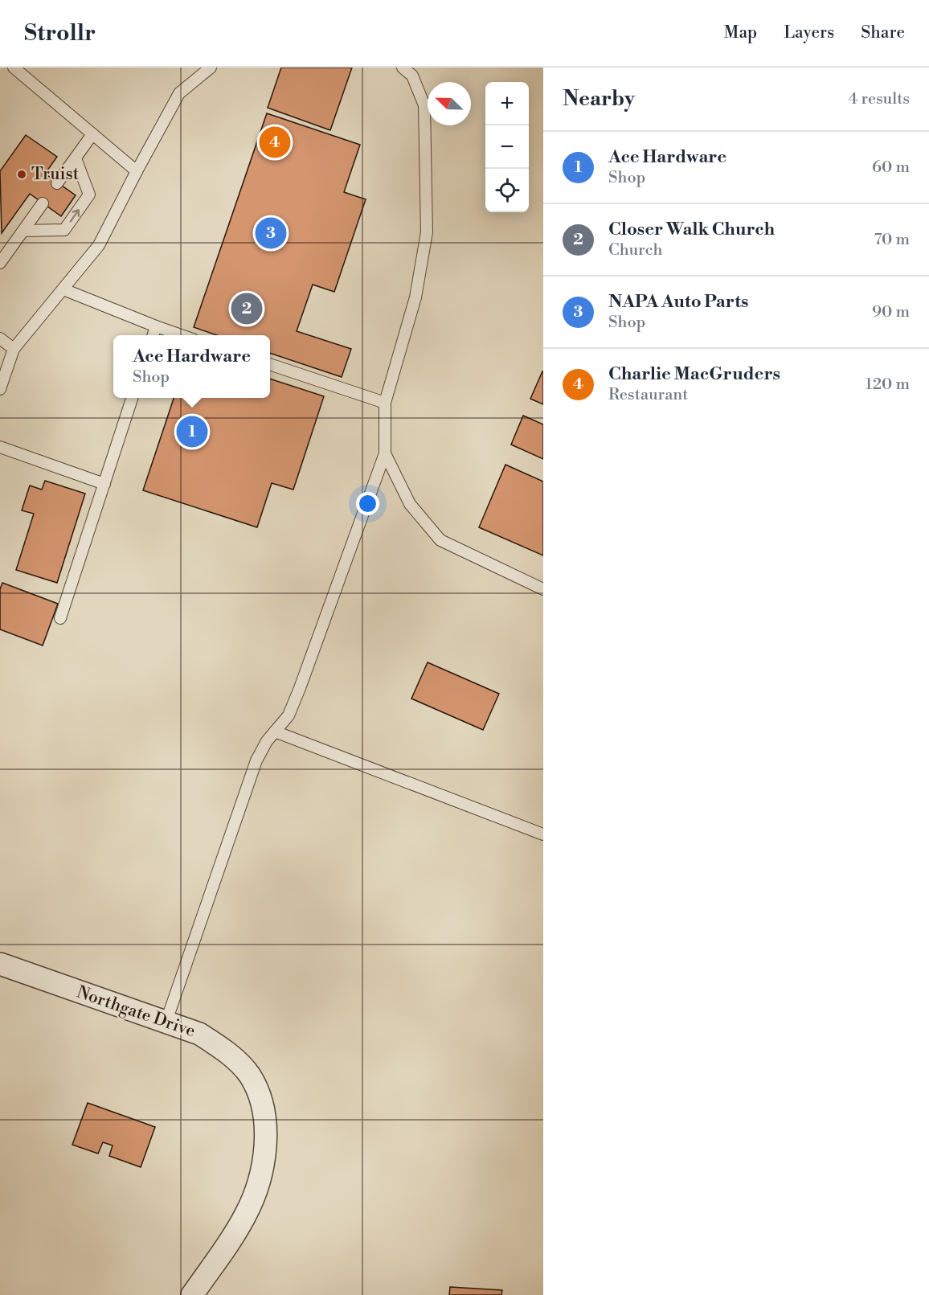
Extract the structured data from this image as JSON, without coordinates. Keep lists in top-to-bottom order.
{
  "streets": {
    "street": ["Northgate Drive"]
  },
  "places": ["Truist"],
  "north": "top left",
  "page": {
    "header": "Strollr",
    "nav": ["Map", "Layers", "Share"],
    "heading": ["Nearby", "4 results"],
    "map_buttons": ["+", "−"],
    "pins": [
      "4",
      "3",
      "2",
      "1"
    ],
    "list": [
      {
        "mark": "1",
        "name": "Ace Hardware",
        "note": "Shop",
        "value": "60 m"
      },
      {
        "mark": "2",
        "name": "Closer Walk Church",
        "note": "Church",
        "value": "70 m"
      },
      {
        "mark": "3",
        "name": "NAPA Auto Parts",
        "note": "Shop",
        "value": "90 m"
      },
      {
        "mark": "4",
        "name": "Charlie MacGruders",
        "note": "Restaurant",
        "value": "120 m"
      }
    ],
    "popup": ["Ace Hardware", "Shop"]
  }
}
